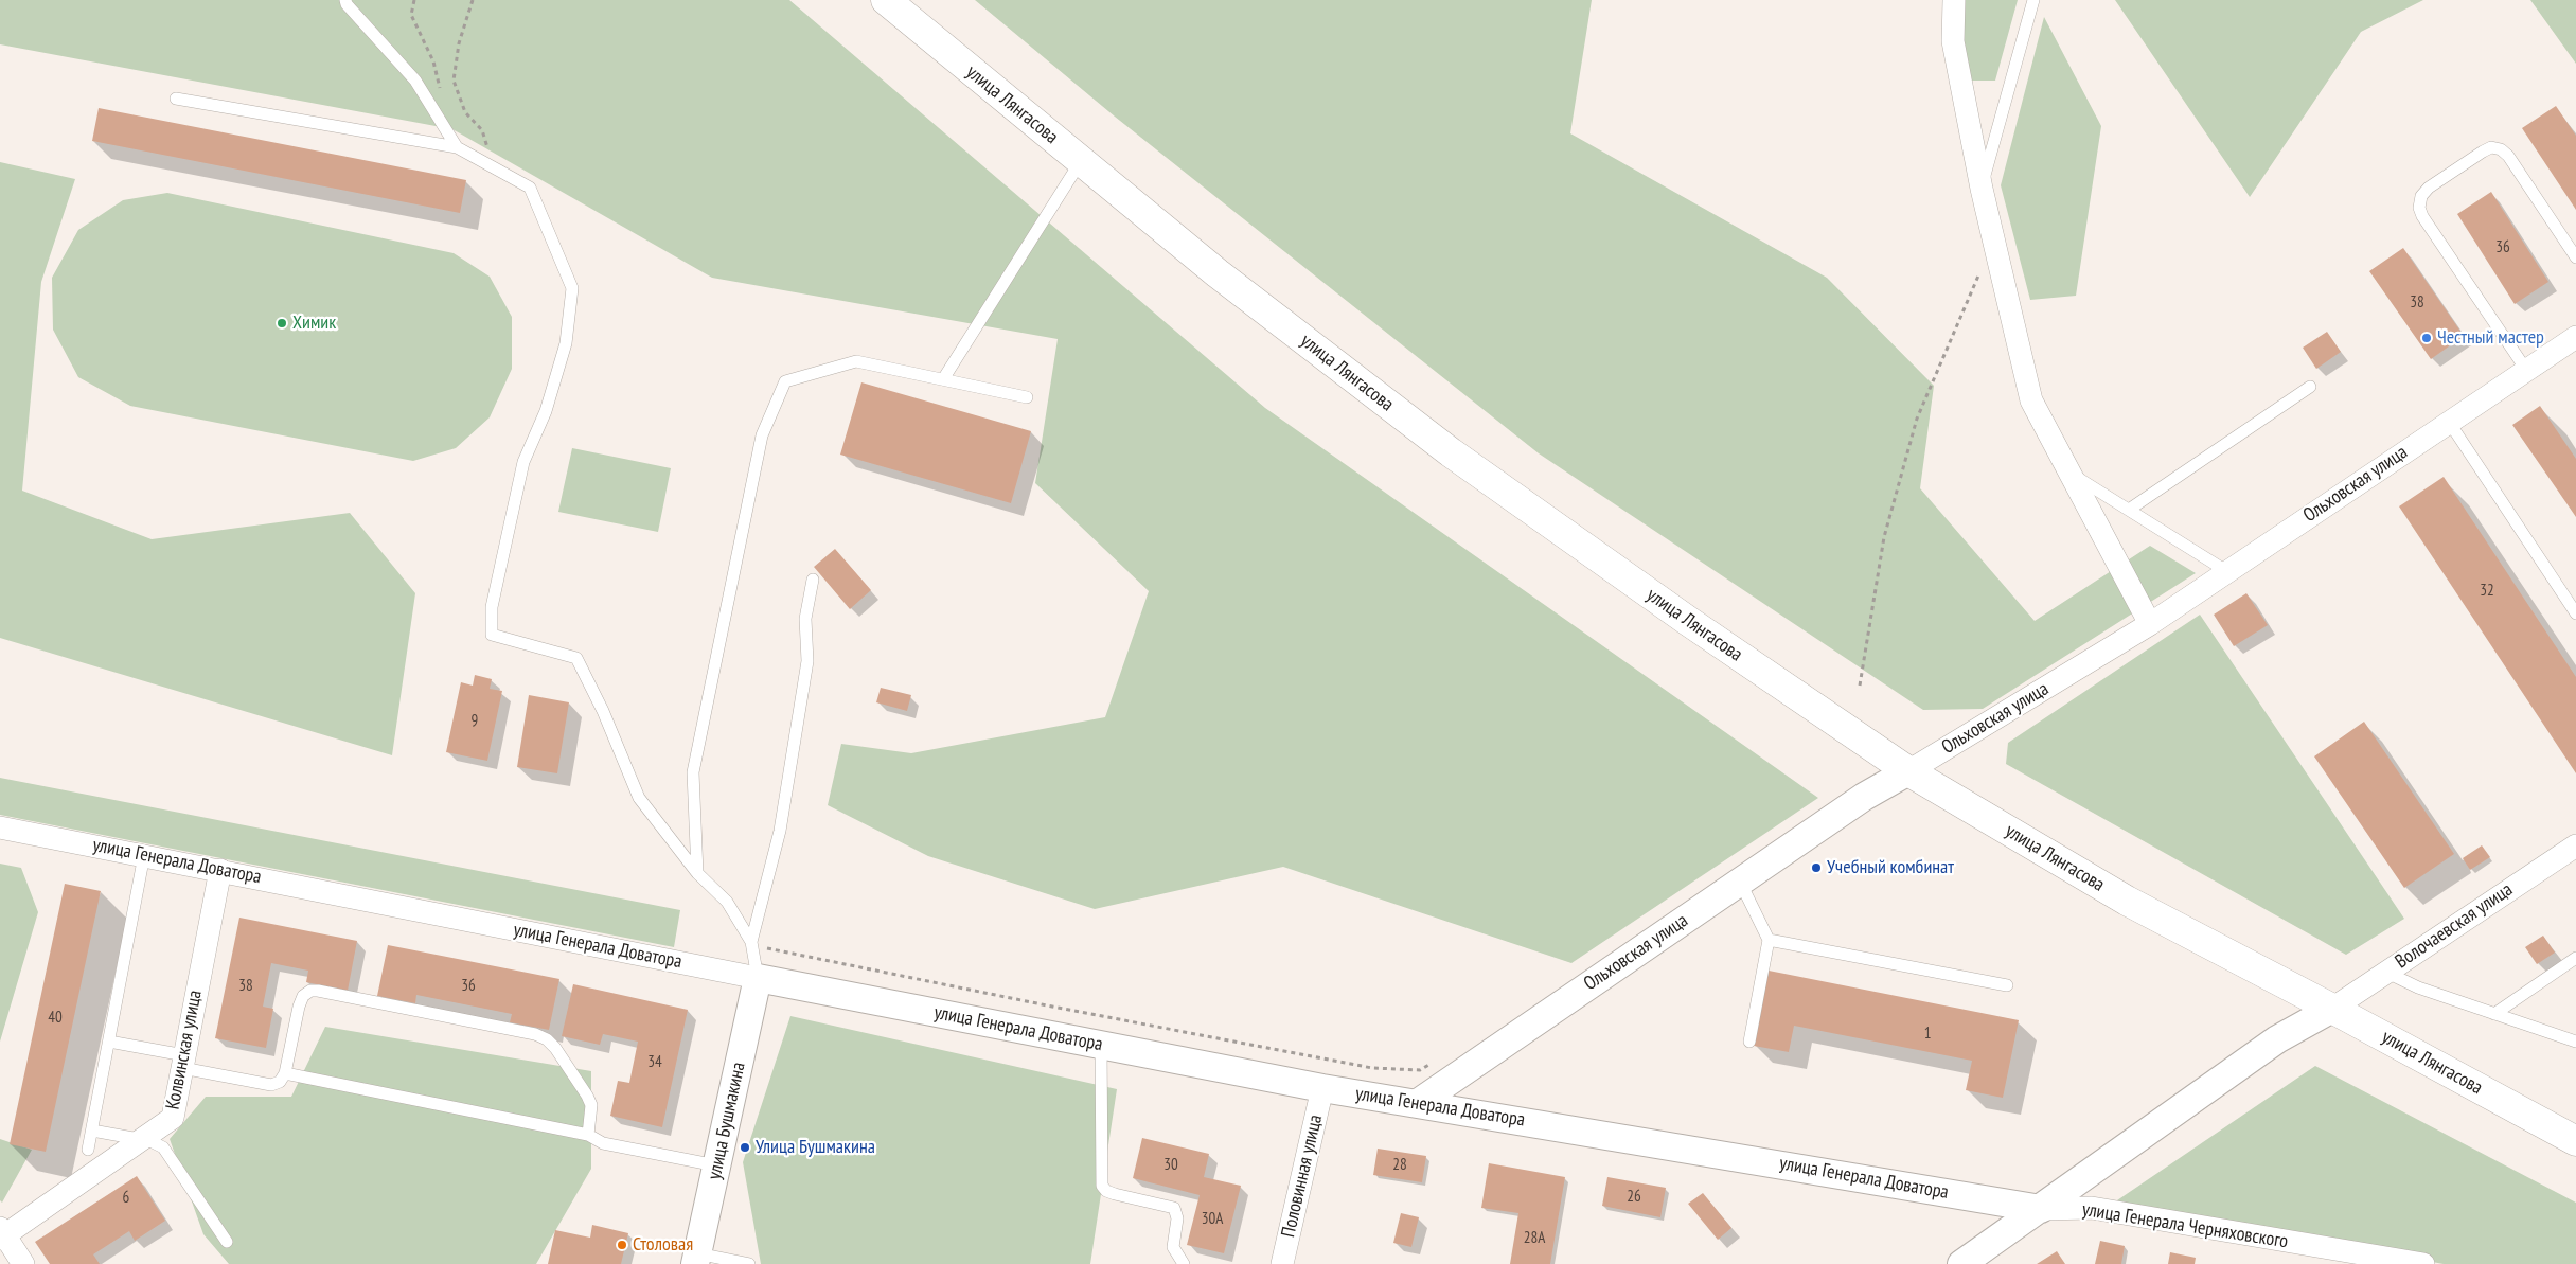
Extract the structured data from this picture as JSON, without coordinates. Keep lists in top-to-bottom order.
{
  "streets": {
    "main road": ["улица Лянгасова"],
    "street": [
      "Ольховская улица",
      "улица Генерала Доватора",
      "Волочаевская улица",
      "Колвинская улица",
      "улица Бушмакина",
      "Половинная улица",
      "улица Генерала Черняховского"
    ]
  },
  "crossings": [
    ["улица Лянгасова", "Ольховская улица"],
    ["улица Лянгасова", "Волочаевская улица"],
    ["Ольховская улица", "улица Генерала Доватора"],
    ["улица Генерала Доватора", "Колвинская улица"],
    ["улица Генерала Доватора", "улица Бушмакина"],
    ["улица Генерала Доватора", "Половинная улица"],
    ["улица Генерала Доватора", "улица Генерала Черняховского"]
  ],
  "places": [
    "Химик",
    "Честный мастер",
    "Учебный комбинат",
    "Улица Бушмакина",
    "Столовая"
  ],
  "house_numbers": [
    "36",
    "38",
    "32",
    "9",
    "38",
    "36",
    "40",
    "1",
    "34",
    "30",
    "28",
    "26",
    "6",
    "30А",
    "28А"
  ]
}
